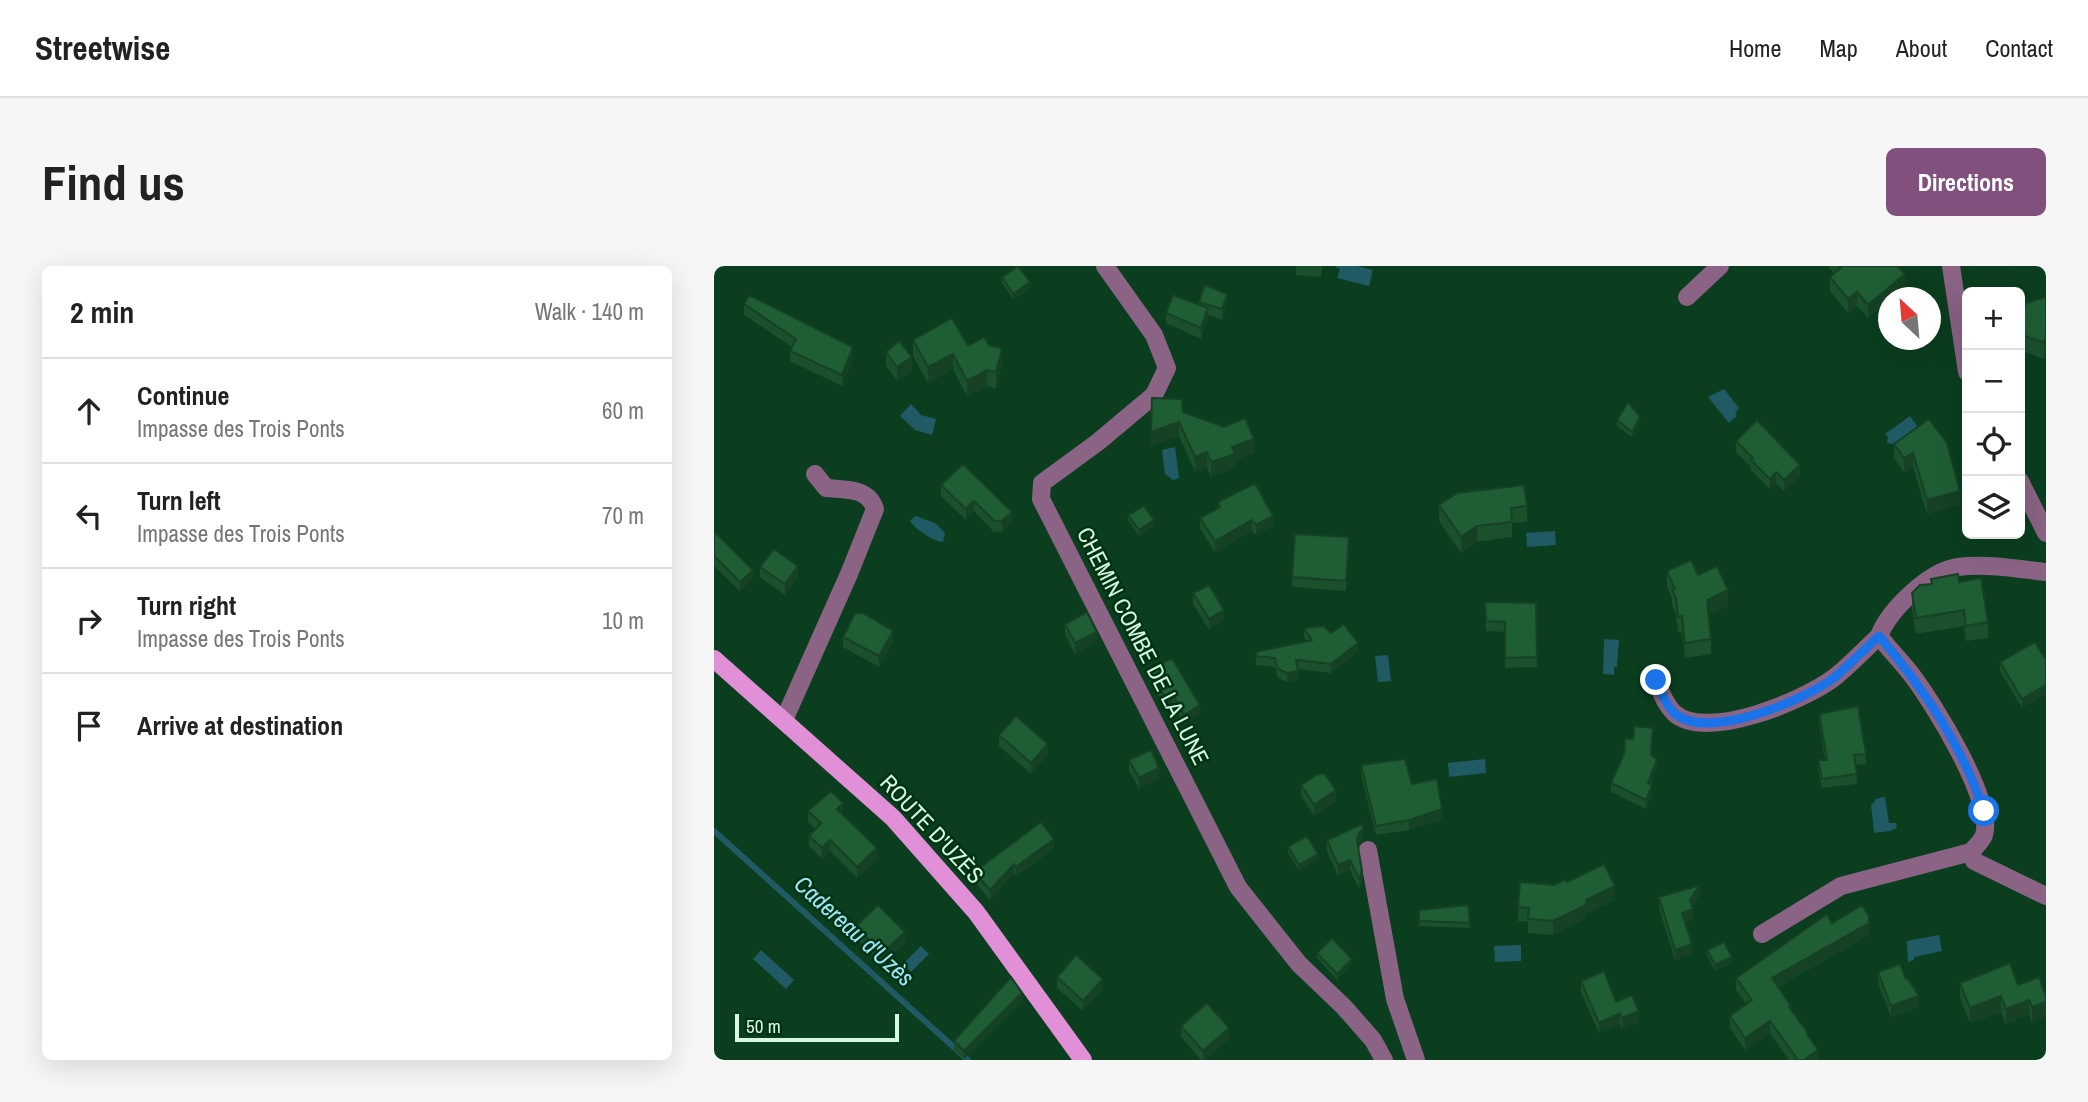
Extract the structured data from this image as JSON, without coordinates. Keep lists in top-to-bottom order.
{
  "streets": {
    "main road": ["ROUTE D'UZÈS"],
    "street": ["CHEMIN COMBE DE LA LUNE"]
  },
  "water": ["Cadereau d'Uzès"],
  "scale_bar": "50 m",
  "north": "top left",
  "page": {
    "header": "Streetwise",
    "nav": [
      "Home",
      "Map",
      "About",
      "Contact"
    ],
    "buttons": "Directions",
    "title": "Find us",
    "heading": ["2 min", "Walk · 140 m"],
    "map_buttons": ["+", "−"],
    "list": [
      ["Continue", "Impasse des Trois Ponts", "60 m"],
      ["Turn left", "Impasse des Trois Ponts", "70 m"],
      ["Turn right", "Impasse des Trois Ponts", "10 m"],
      "Arrive at destination"
    ],
    "scale": "50 m"
  }
}
